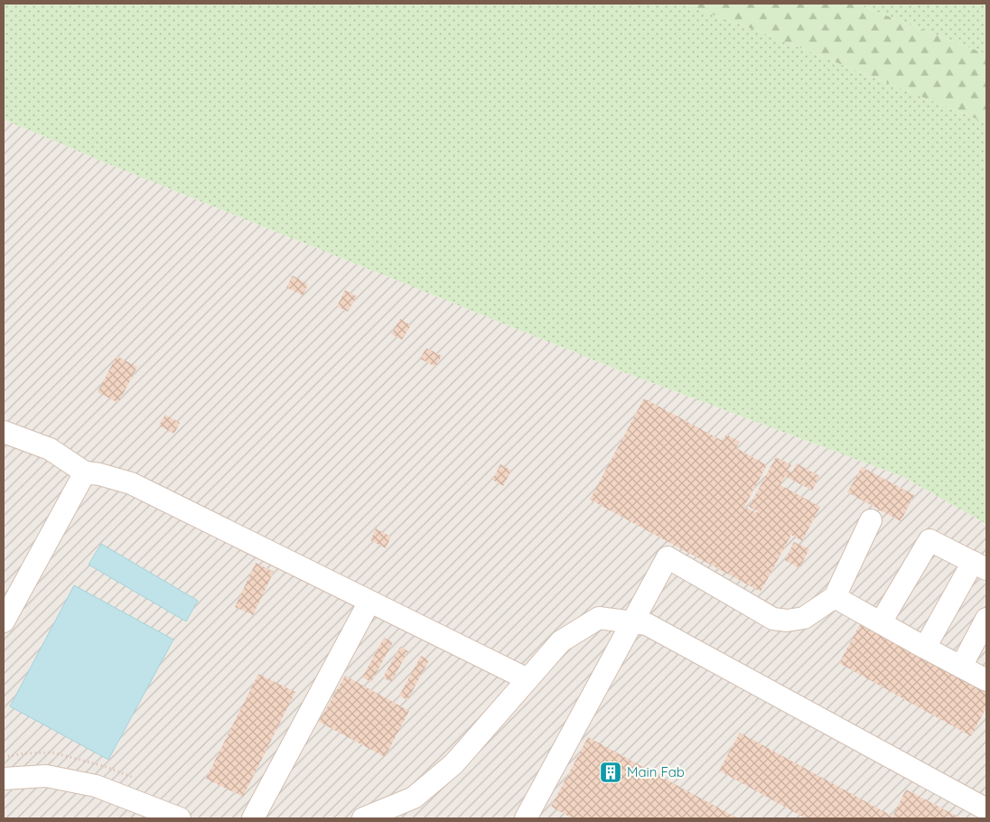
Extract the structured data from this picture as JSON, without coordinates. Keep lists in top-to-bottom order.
{
  "places": {
    "building": ["Main Fab"]
  }
}
